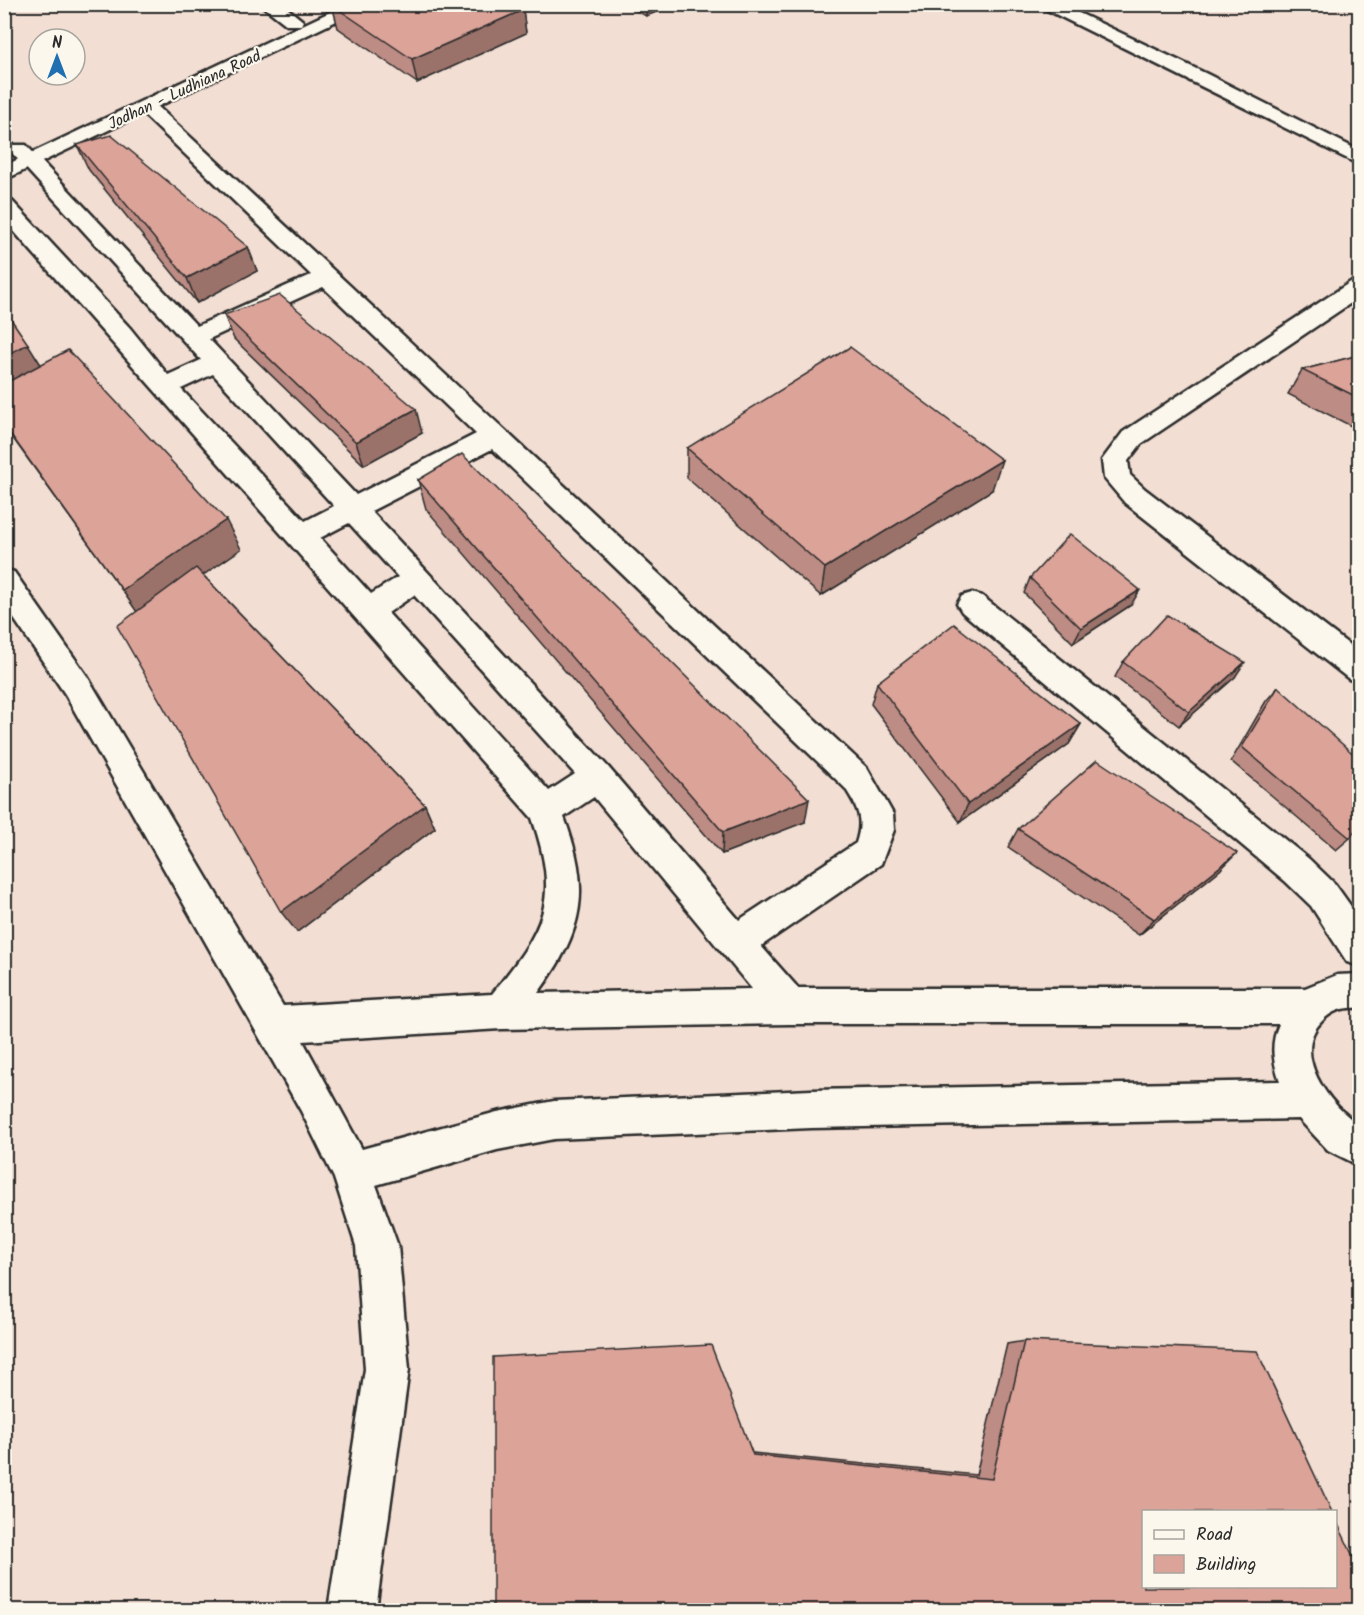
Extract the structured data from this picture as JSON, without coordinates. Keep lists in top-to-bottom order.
{
  "streets": {
    "street": ["Jodhan - Ludhiana Road"]
  },
  "legend": ["Road", "Building"],
  "north": "top"
}
